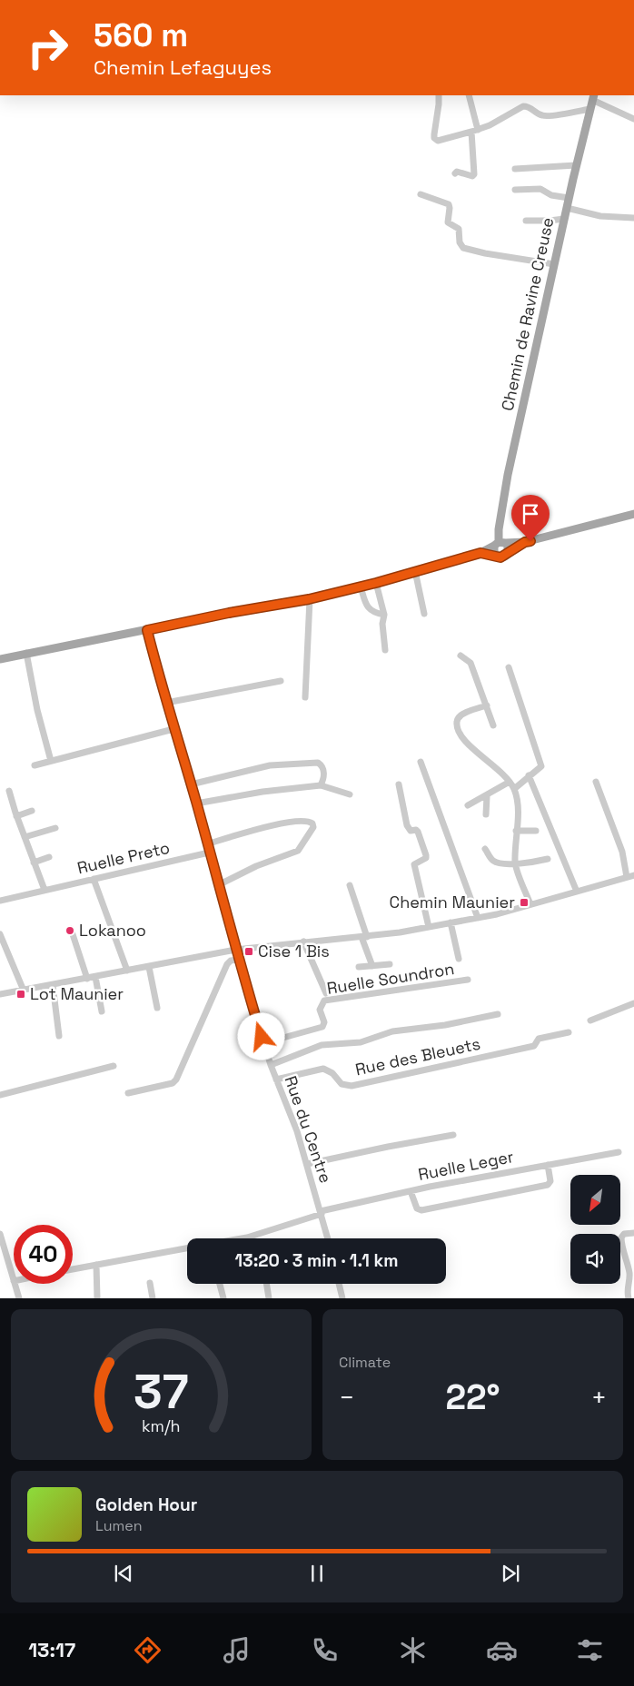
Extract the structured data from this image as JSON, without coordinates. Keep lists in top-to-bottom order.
{
  "streets": {
    "main road": ["Chemin de Ravine Creuse"],
    "street": [
      "Ruelle Preto",
      "Ruelle Soundron",
      "Rue des Bleuets",
      "Rue du Centre",
      "Ruelle Leger"
    ]
  },
  "crossings": [
    ["Ruelle Preto", "Rue du Centre"],
    ["Ruelle Soundron", "Rue du Centre"],
    ["Rue des Bleuets", "Rue du Centre"],
    ["Rue du Centre", "Ruelle Leger"]
  ],
  "places": {
    "transit": ["Chemin Maunier", "Cise 1 Bis", "Lot Maunier"],
    "other": ["Lokanoo"]
  },
  "north": "bottom left",
  "page": {
    "turn": ["560 m", "Chemin Lefaguyes"],
    "limit": "40",
    "trip": "13:20 · 3 min · 1.1 km",
    "tile": "Climate",
    "heat": ["−", "22°", "+"],
    "song": ["Golden Hour", "Lumen"],
    "tabs": "13:17",
    "gauge": ["37", "km/h"]
  }
}
